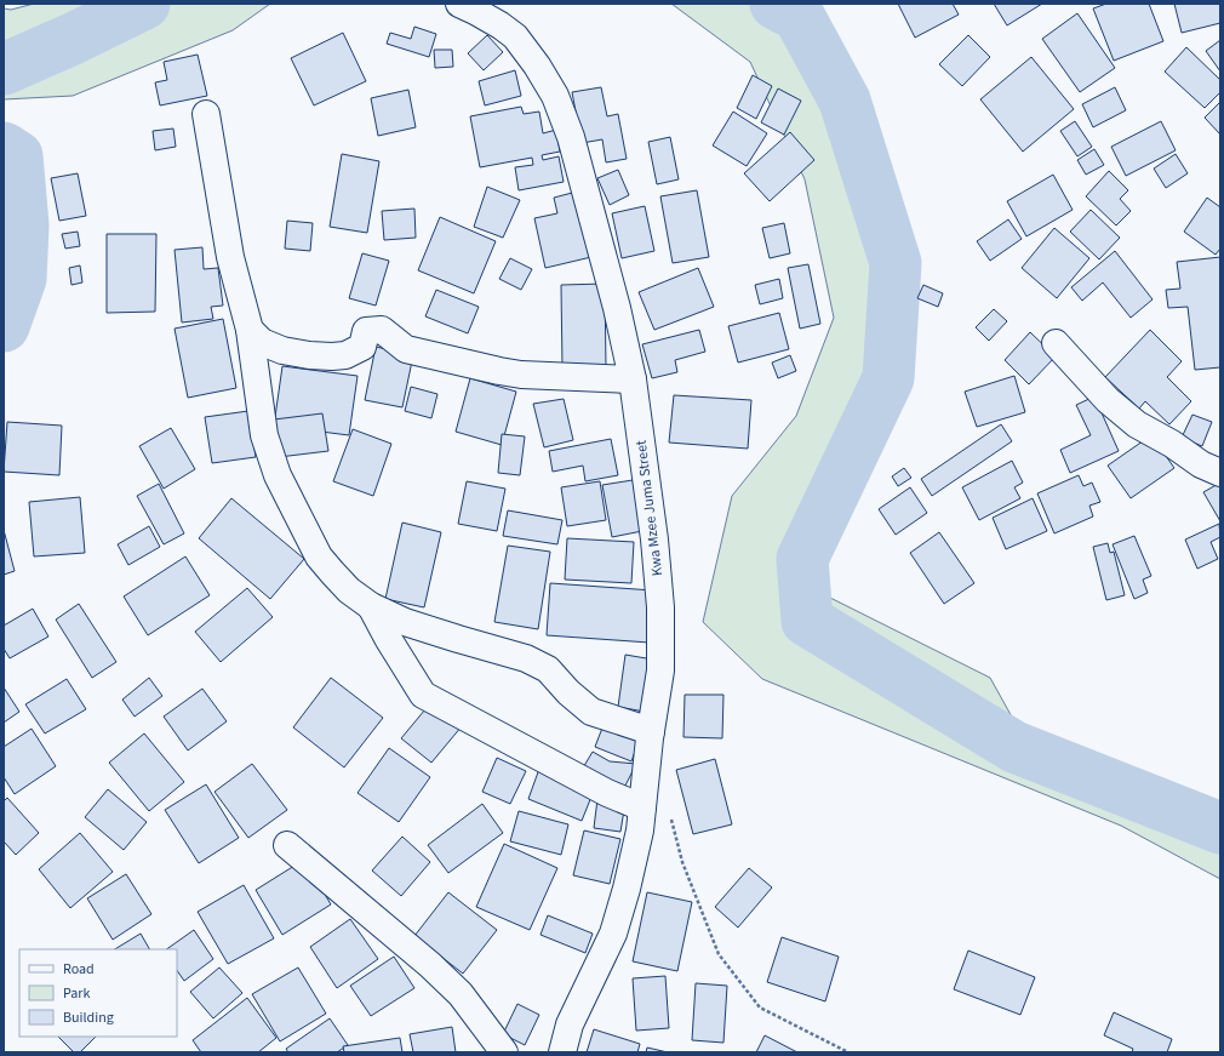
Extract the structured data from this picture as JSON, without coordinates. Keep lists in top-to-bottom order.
{
  "streets": {
    "street": ["Kwa Mzee Juma Street"]
  },
  "legend": ["Road", "Park", "Building"]
}
